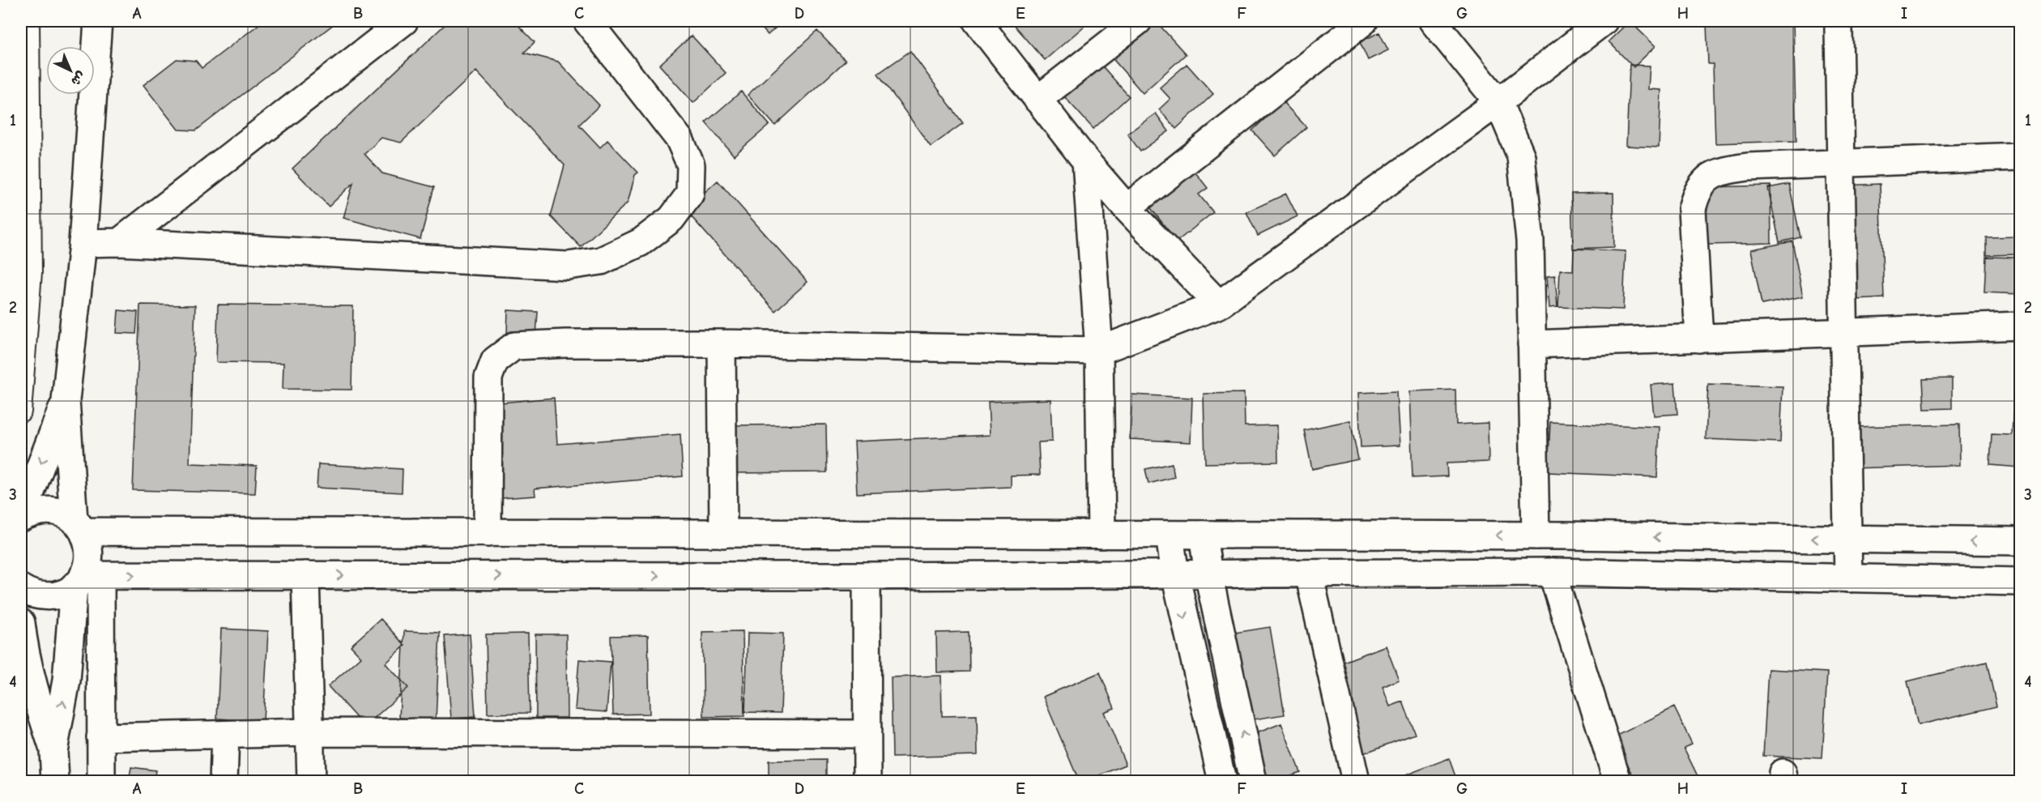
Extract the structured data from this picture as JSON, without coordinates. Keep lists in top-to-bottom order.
{
  "north": "bottom right",
  "grid": {
    "columns": [
      "A",
      "B",
      "C",
      "D",
      "E",
      "F",
      "G",
      "H",
      "I"
    ],
    "rows": [
      "1",
      "2",
      "3",
      "4"
    ]
  }
}
